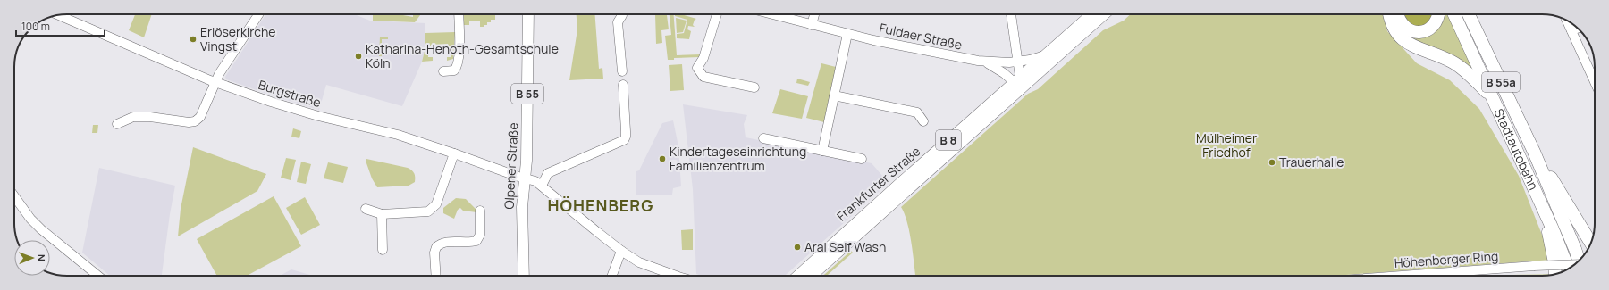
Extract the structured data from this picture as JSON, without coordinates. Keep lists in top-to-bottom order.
{
  "streets": {
    "highway": ["B 55a", "Stadtautobahn"],
    "main road": [
      "B 55",
      "B 8",
      "Olpener Straße",
      "Frankfurter Straße"
    ],
    "street": ["Fuldaer Straße", "Burgstraße", "Höhenberger Ring"]
  },
  "crossings": [
    ["Fuldaer Straße", "Frankfurter Straße"],
    ["Burgstraße", "Olpener Straße"]
  ],
  "districts": ["HÖHENBERG"],
  "parks": ["Mülheimer Friedhof"],
  "places": [
    "Erlöserkirche Vingst",
    "Katharina-Henoth-Gesamtschule Köln",
    "Kindertageseinrichtung Familienzentrum",
    "Trauerhalle",
    "Aral Self Wash"
  ],
  "scale_bar": "100 m",
  "north": "right"
}
